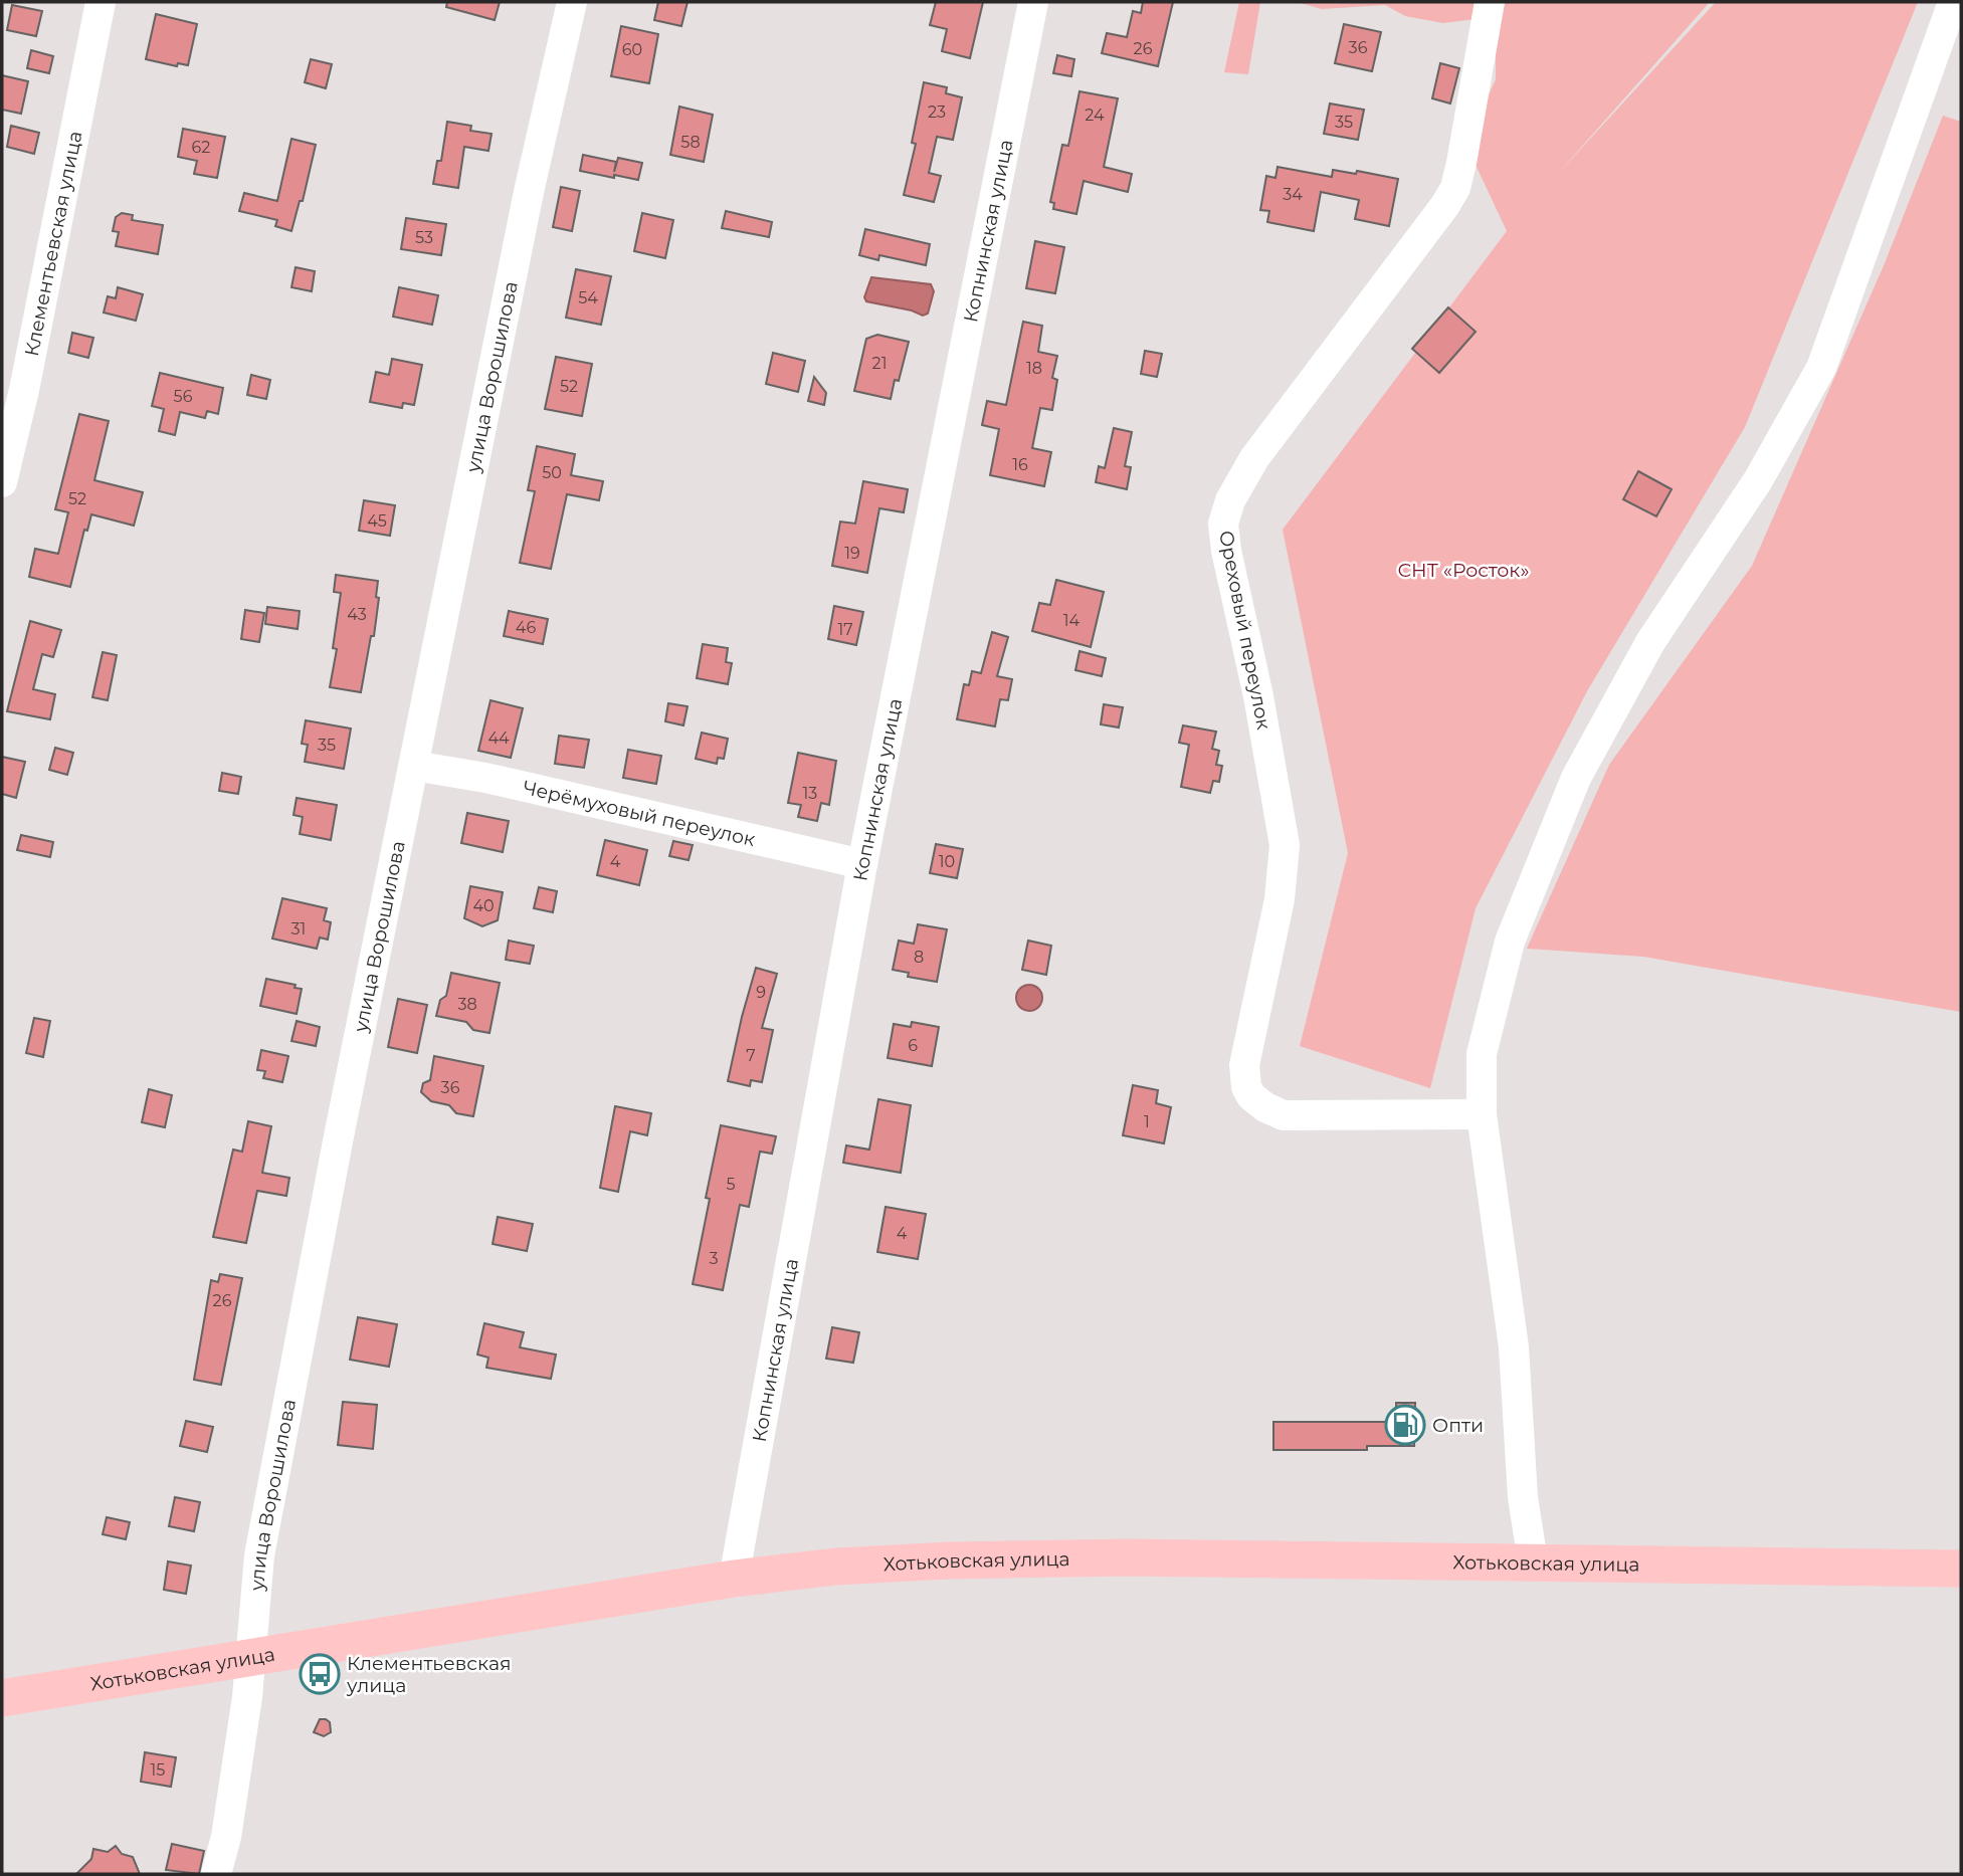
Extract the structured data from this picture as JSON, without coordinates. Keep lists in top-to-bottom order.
{
  "streets": {
    "main road": ["Хотьковская улица"],
    "street": [
      "Копнинская улица",
      "Клементьевская улица",
      "улица Ворошилова",
      "Ореховый переулок",
      "Черёмуховый переулок"
    ]
  },
  "crossings": [
    ["Копнинская улица", "Черёмуховый переулок"],
    ["Копнинская улица", "Хотьковская улица"],
    ["улица Ворошилова", "Черёмуховый переулок"],
    ["улица Ворошилова", "Хотьковская улица"]
  ],
  "parks": ["СНТ «Росток»"],
  "places": {
    "fuel station": ["Опти"],
    "bus stop": ["Клементьевская улица"]
  },
  "house_numbers": [
    "36",
    "26",
    "60",
    "23",
    "24",
    "35",
    "58",
    "62",
    "34",
    "53",
    "54",
    "21",
    "18",
    "52",
    "56",
    "16",
    "50",
    "52",
    "45",
    "19",
    "43",
    "14",
    "46",
    "17",
    "44",
    "35",
    "13",
    "4",
    "10",
    "40",
    "31",
    "8",
    "9",
    "38",
    "6",
    "7",
    "36",
    "1",
    "5",
    "4",
    "3",
    "26",
    "15"
  ]
}
